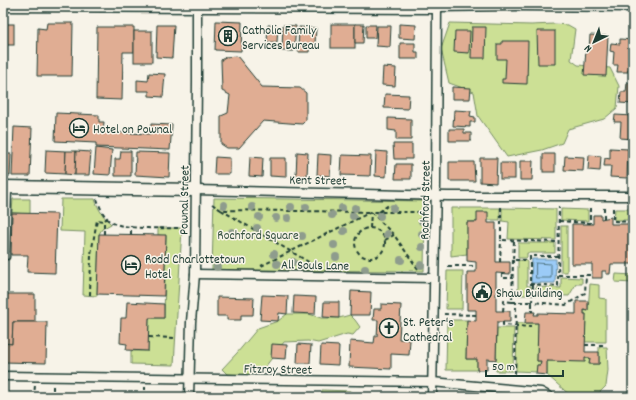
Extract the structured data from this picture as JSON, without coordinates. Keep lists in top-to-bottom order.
{
  "streets": {
    "street": [
      "Kent Street",
      "Pownal Street",
      "Rochford Street",
      "All Souls Lane",
      "Fitzroy Street"
    ]
  },
  "crossings": [
    ["Kent Street", "Pownal Street"],
    ["Kent Street", "Rochford Street"],
    ["Pownal Street", "All Souls Lane"],
    ["Pownal Street", "Fitzroy Street"],
    ["Rochford Street", "All Souls Lane"],
    ["Rochford Street", "Fitzroy Street"]
  ],
  "parks": ["Rochford Square"],
  "places": {
    "building": ["Catholic Family Services Bureau"],
    "hotel": ["Hotel on Pownal", "Rodd Charlottetown Hotel"],
    "public building": ["Shaw Building"],
    "church": ["St. Peter's Cathedral"]
  },
  "scale_bar": "50 m",
  "north": "bottom left"
}
